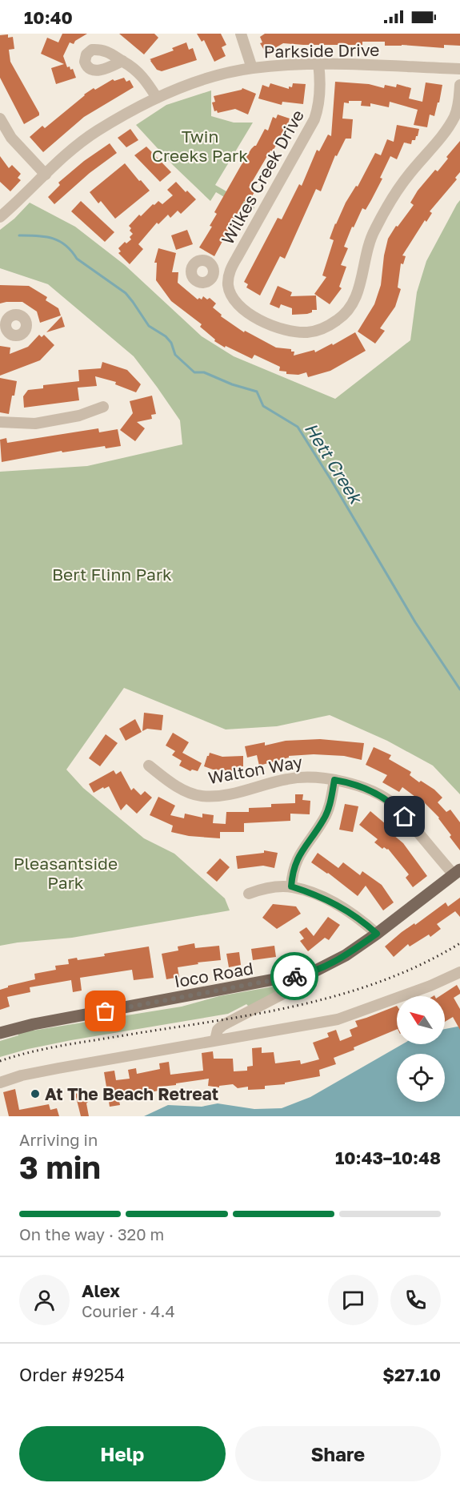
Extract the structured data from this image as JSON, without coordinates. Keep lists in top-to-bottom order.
{
  "streets": {
    "main road": ["Ioco Road"],
    "street": ["Parkside Drive", "Wilkes Creek Drive", "Walton Way"]
  },
  "crossings": [
    ["Parkside Drive", "Wilkes Creek Drive"],
    ["Walton Way", "Ioco Road"]
  ],
  "water": ["Hett Creek"],
  "parks": ["Twin Creeks Park", "Bert Flinn Park", "Pleasantside Park"],
  "places": ["At The Beach Retreat"],
  "north": "top left",
  "page": {
    "status": "10:40",
    "heading": ["3 min", "Arriving in", "10:43–10:48"],
    "panel": [
      "Alex",
      "Courier · 4.4",
      "Order #9254",
      "$27.10"
    ],
    "bar": "On the way · 320 m",
    "buttons": ["Help", "Share"]
  }
}
